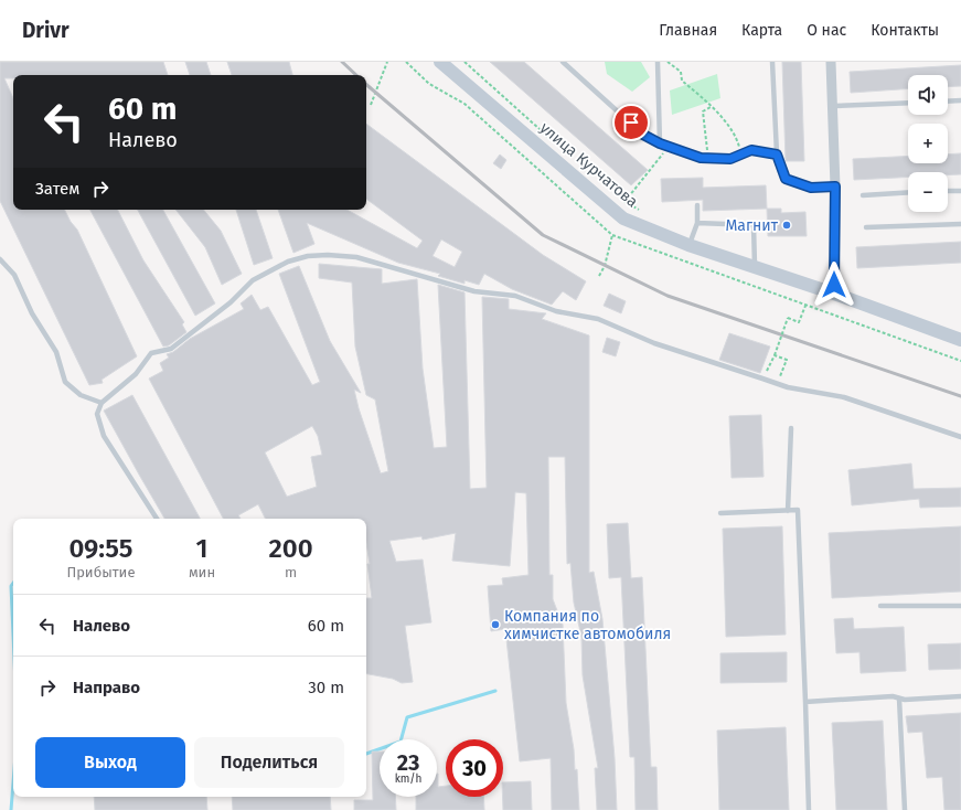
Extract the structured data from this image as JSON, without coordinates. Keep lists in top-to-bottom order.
{
  "streets": {
    "main road": ["улица Курчатова"]
  },
  "places": ["Магнит", "Компания по химчистке автомобиля"],
  "page": {
    "header": "Drivr",
    "nav": [
      "Главная",
      "Карта",
      "О нас",
      "Контакты"
    ],
    "map_buttons": ["+", "−"],
    "turn": ["60 m", "Налево"],
    "then": "Затем",
    "eta": [
      "09:55",
      "Прибытие",
      "1",
      "мин",
      "200",
      "m"
    ],
    "list": [
      {
        "name": "Налево",
        "value": "60 m"
      },
      {
        "name": "Направо",
        "value": "30 m"
      }
    ],
    "buttons": ["Выход", "Поделиться"],
    "speed": "23 km/h",
    "limit": "30"
  }
}
